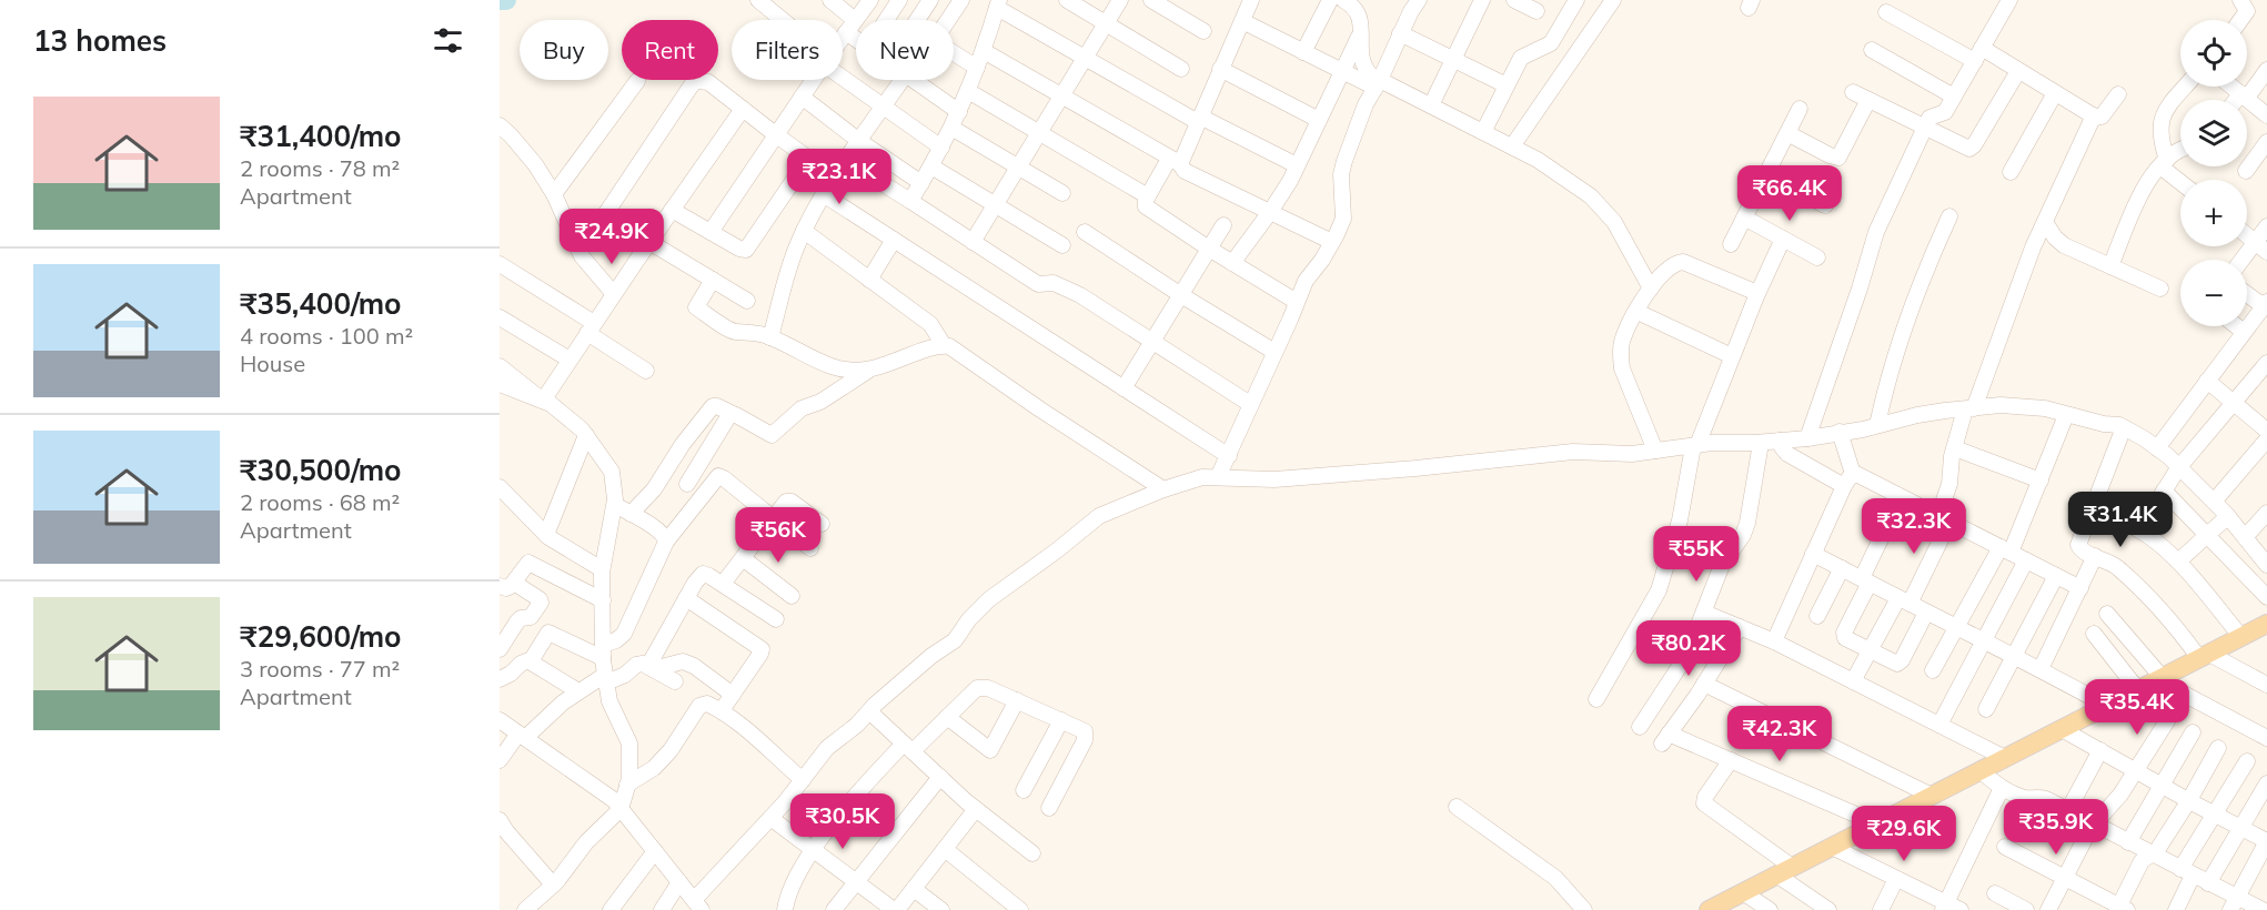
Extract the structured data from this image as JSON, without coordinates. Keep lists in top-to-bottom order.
{
  "page": {
    "heading": "13 homes",
    "map_buttons": ["+", "−"],
    "chip": [
      "Buy",
      "Rent",
      "Filters",
      "New"
    ],
    "list": [
      {
        "name": "₹31,400/mo",
        "note": "2 rooms · 78 m² · Apartment"
      },
      {
        "name": "₹35,400/mo",
        "note": "4 rooms · 100 m² · House"
      },
      {
        "name": "₹30,500/mo",
        "note": "2 rooms · 68 m² · Apartment"
      },
      {
        "name": "₹29,600/mo",
        "note": "3 rooms · 77 m² · Apartment"
      }
    ],
    "price": [
      "₹23.1K",
      "₹66.4K",
      "₹24.9K",
      "₹31.4K",
      "₹32.3K",
      "₹56K",
      "₹55K",
      "₹80.2K",
      "₹35.4K",
      "₹42.3K",
      "₹30.5K",
      "₹35.9K",
      "₹29.6K"
    ]
  }
}
